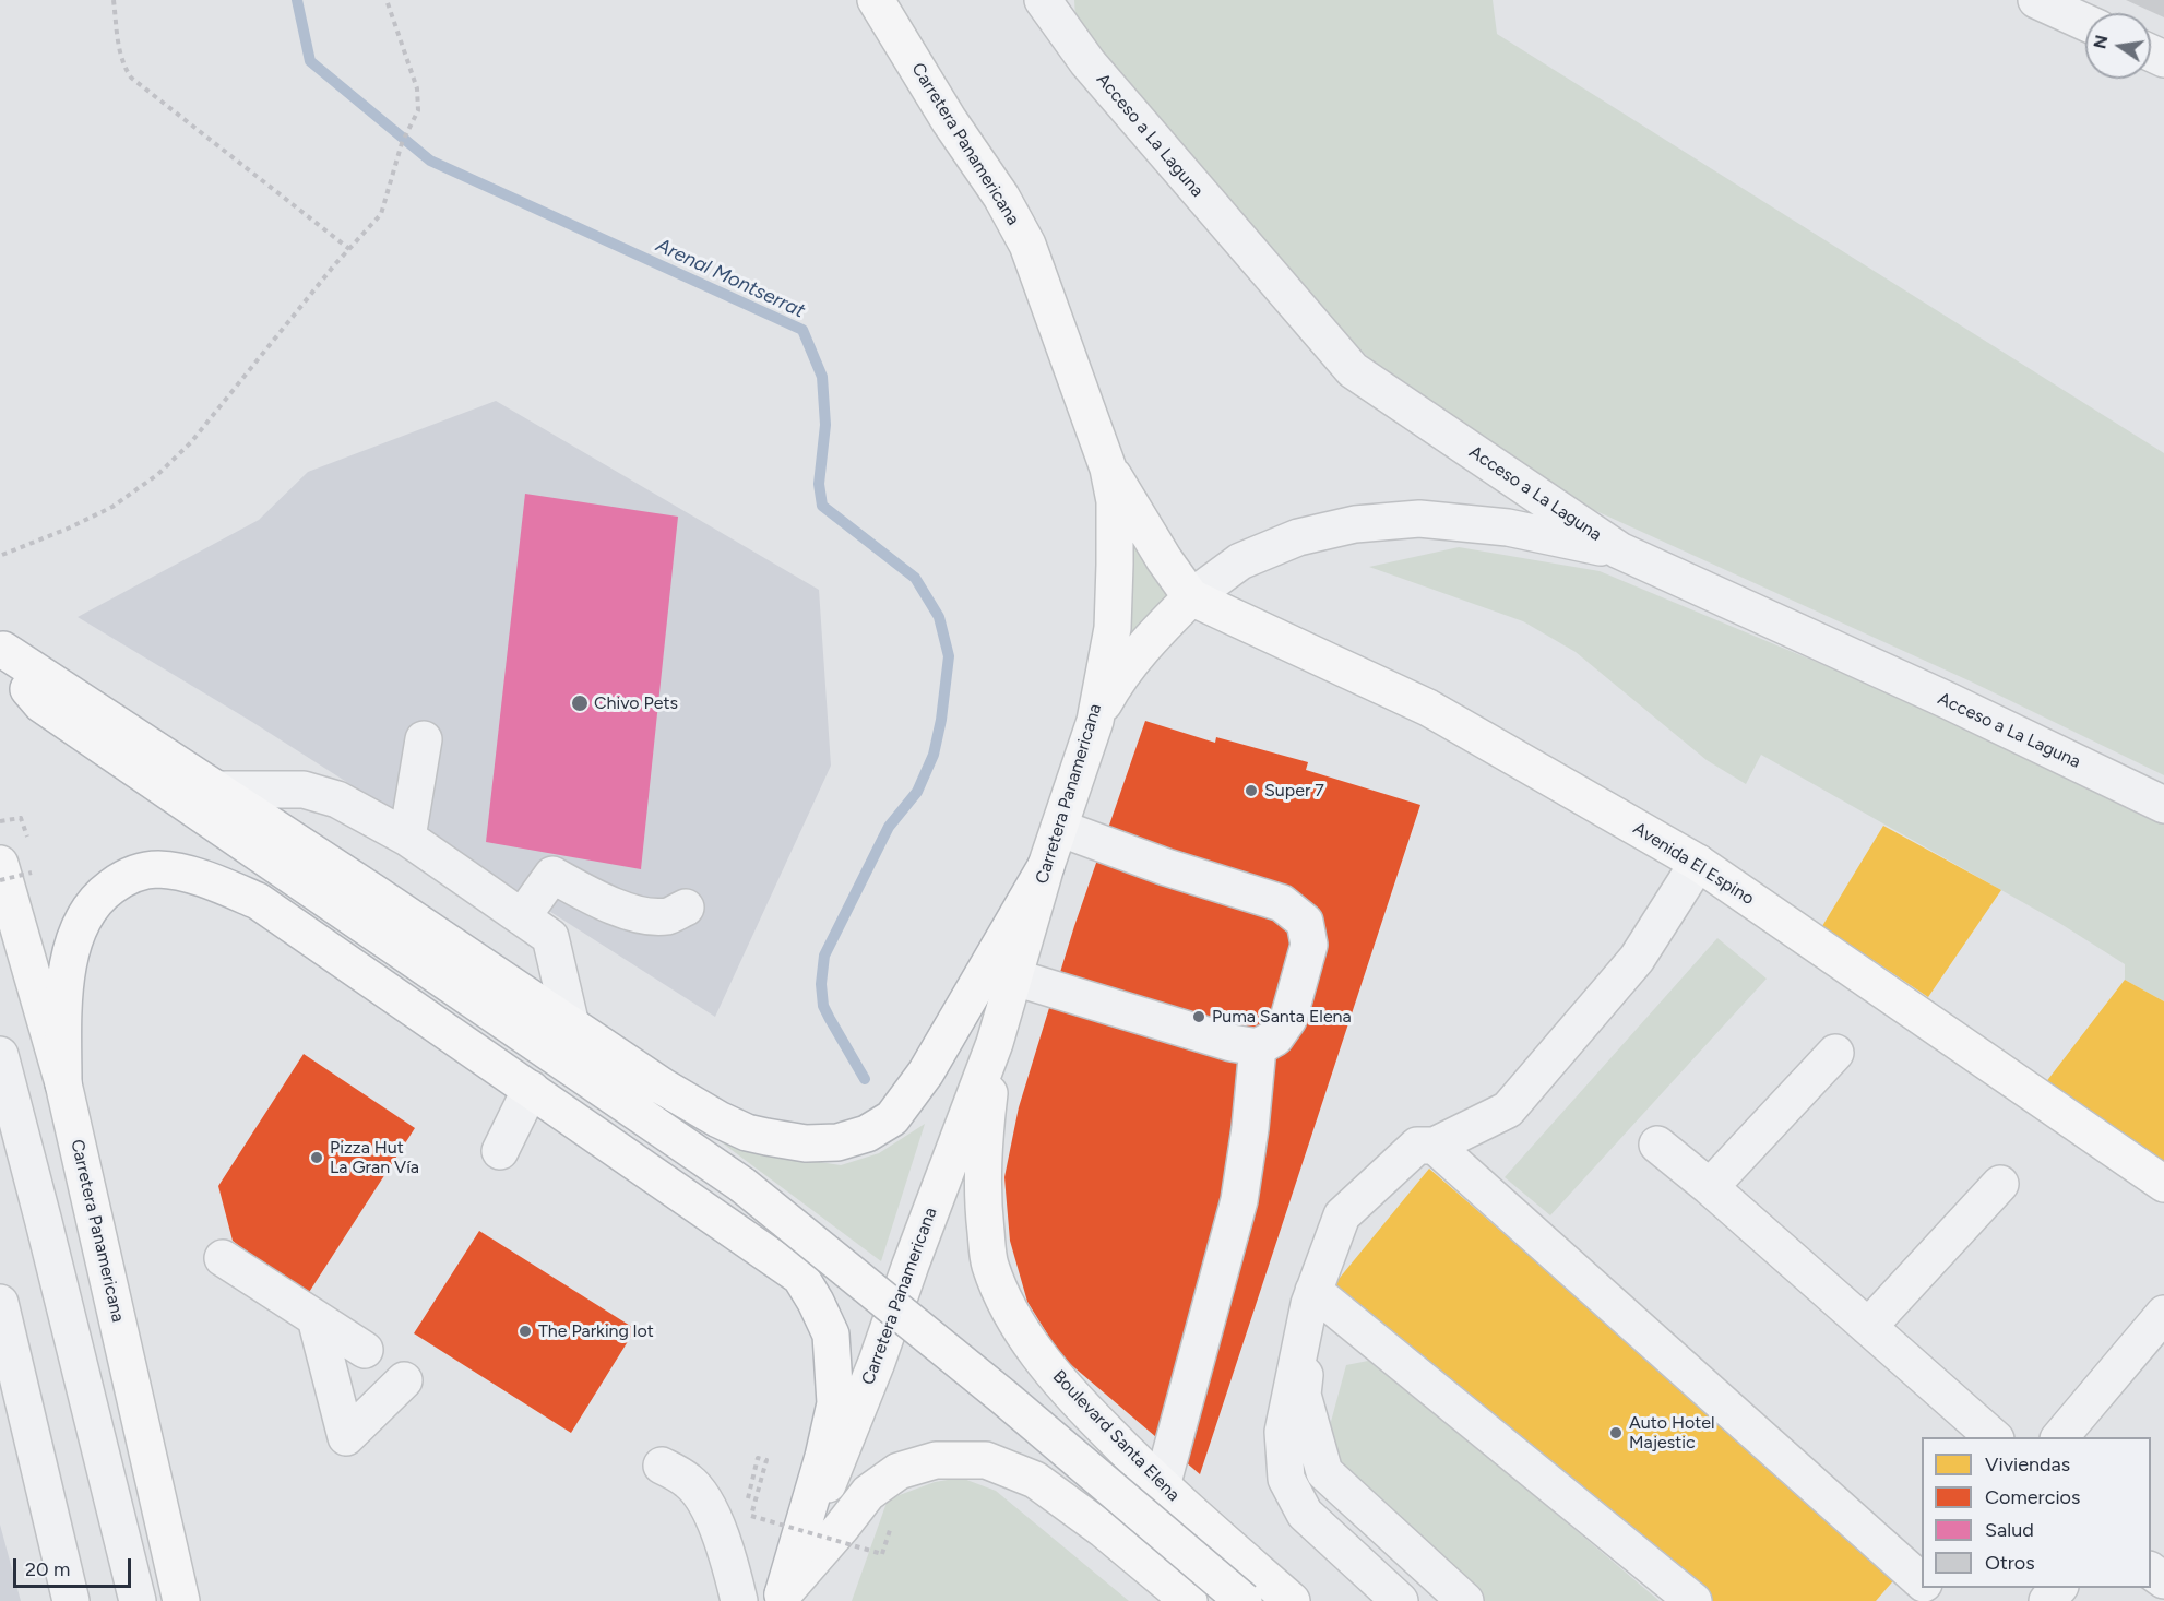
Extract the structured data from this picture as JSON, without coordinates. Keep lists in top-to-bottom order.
{
  "streets": {
    "main road": ["Carretera Panamericana", "Avenida El Espino", "Boulevard Santa Elena"],
    "street": ["Acceso a La Laguna"]
  },
  "crossings": [
    ["Carretera Panamericana", "Avenida El Espino"],
    ["Carretera Panamericana", "Boulevard Santa Elena"]
  ],
  "water": ["Arenal Montserrat"],
  "places": [
    "Chivo Pets",
    "Super 7",
    "Puma Santa Elena",
    "Pizza Hut La Gran Vía",
    "The Parking lot",
    "Auto Hotel Majestic"
  ],
  "legend": [
    "Viviendas",
    "Comercios",
    "Salud",
    "Otros"
  ],
  "scale_bar": "20 m",
  "north": "left"
}
